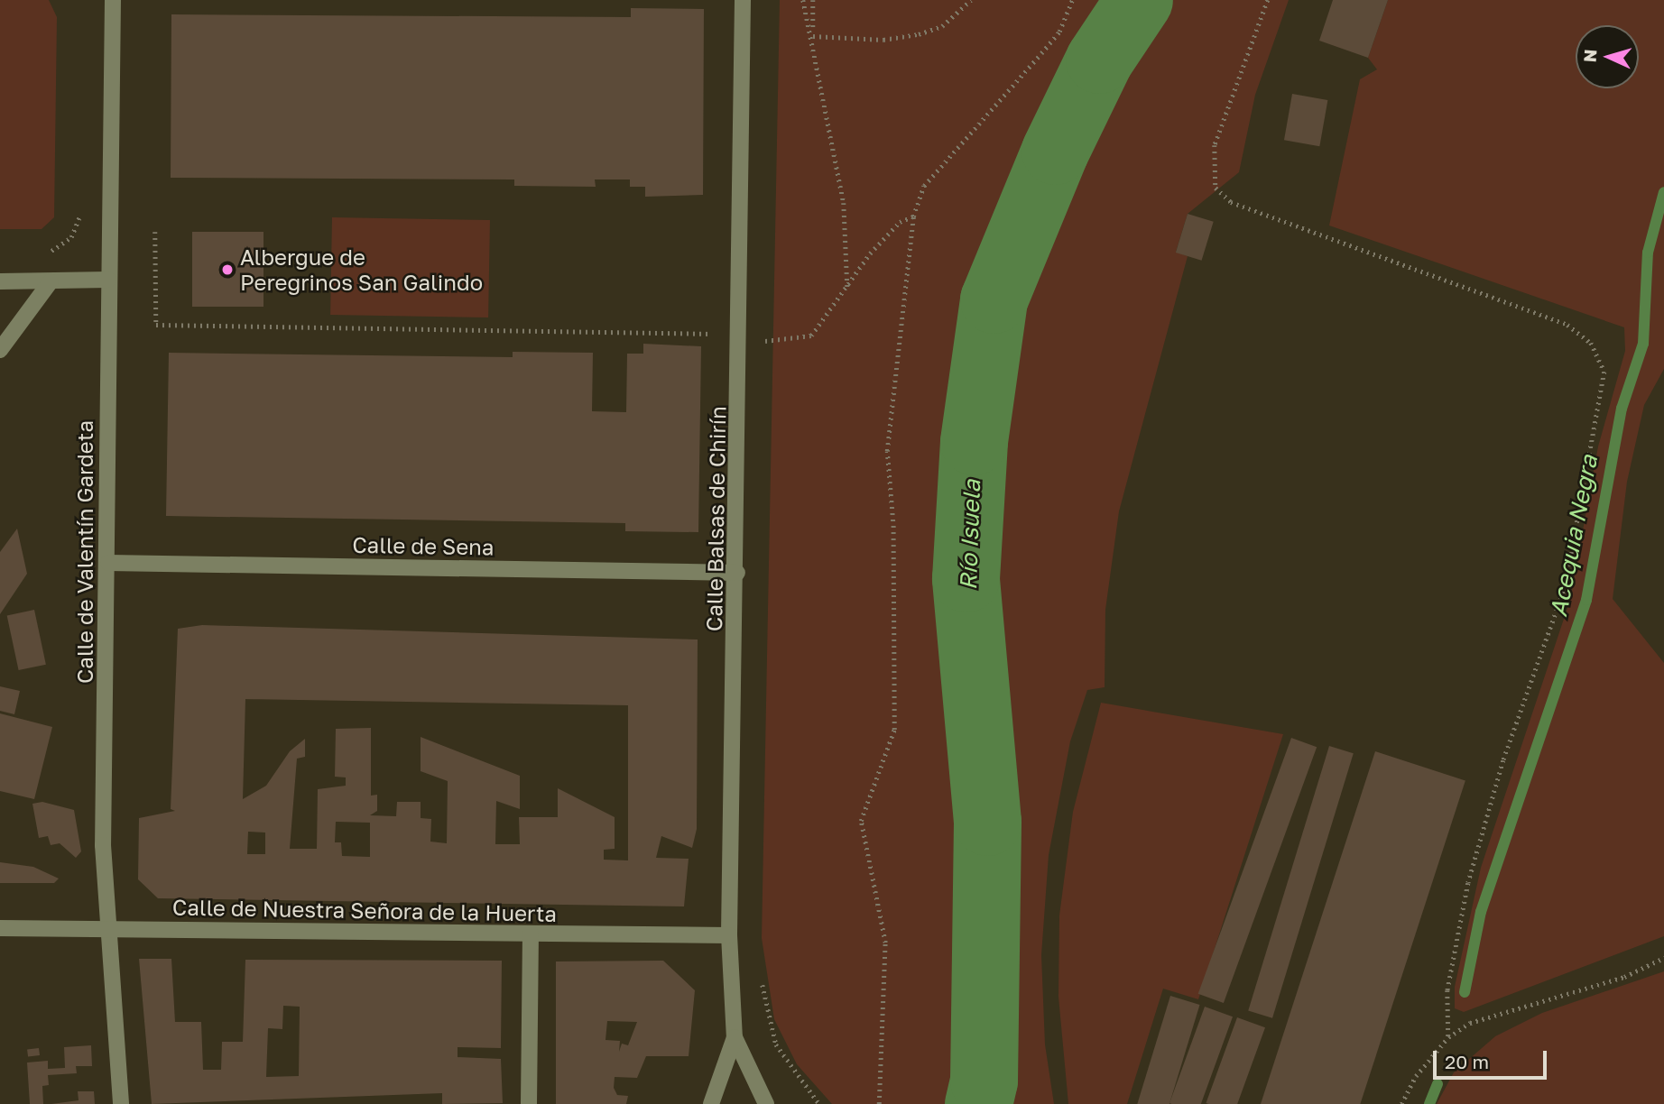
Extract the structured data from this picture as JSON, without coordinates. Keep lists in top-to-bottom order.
{
  "streets": {
    "street": [
      "Calle Balsas de Chirín",
      "Calle de Sena",
      "Calle de Valentín Gardeta",
      "Calle de Nuestra Señora de la Huerta"
    ]
  },
  "crossings": [
    ["Calle Balsas de Chirín", "Calle de Sena"],
    ["Calle Balsas de Chirín", "Calle de Nuestra Señora de la Huerta"],
    ["Calle de Sena", "Calle de Valentín Gardeta"],
    ["Calle de Valentín Gardeta", "Calle de Nuestra Señora de la Huerta"]
  ],
  "water": ["Río Isuela", "Acequia Negra"],
  "places": ["Albergue de Peregrinos San Galindo"],
  "scale_bar": "20 m",
  "north": "left"
}
